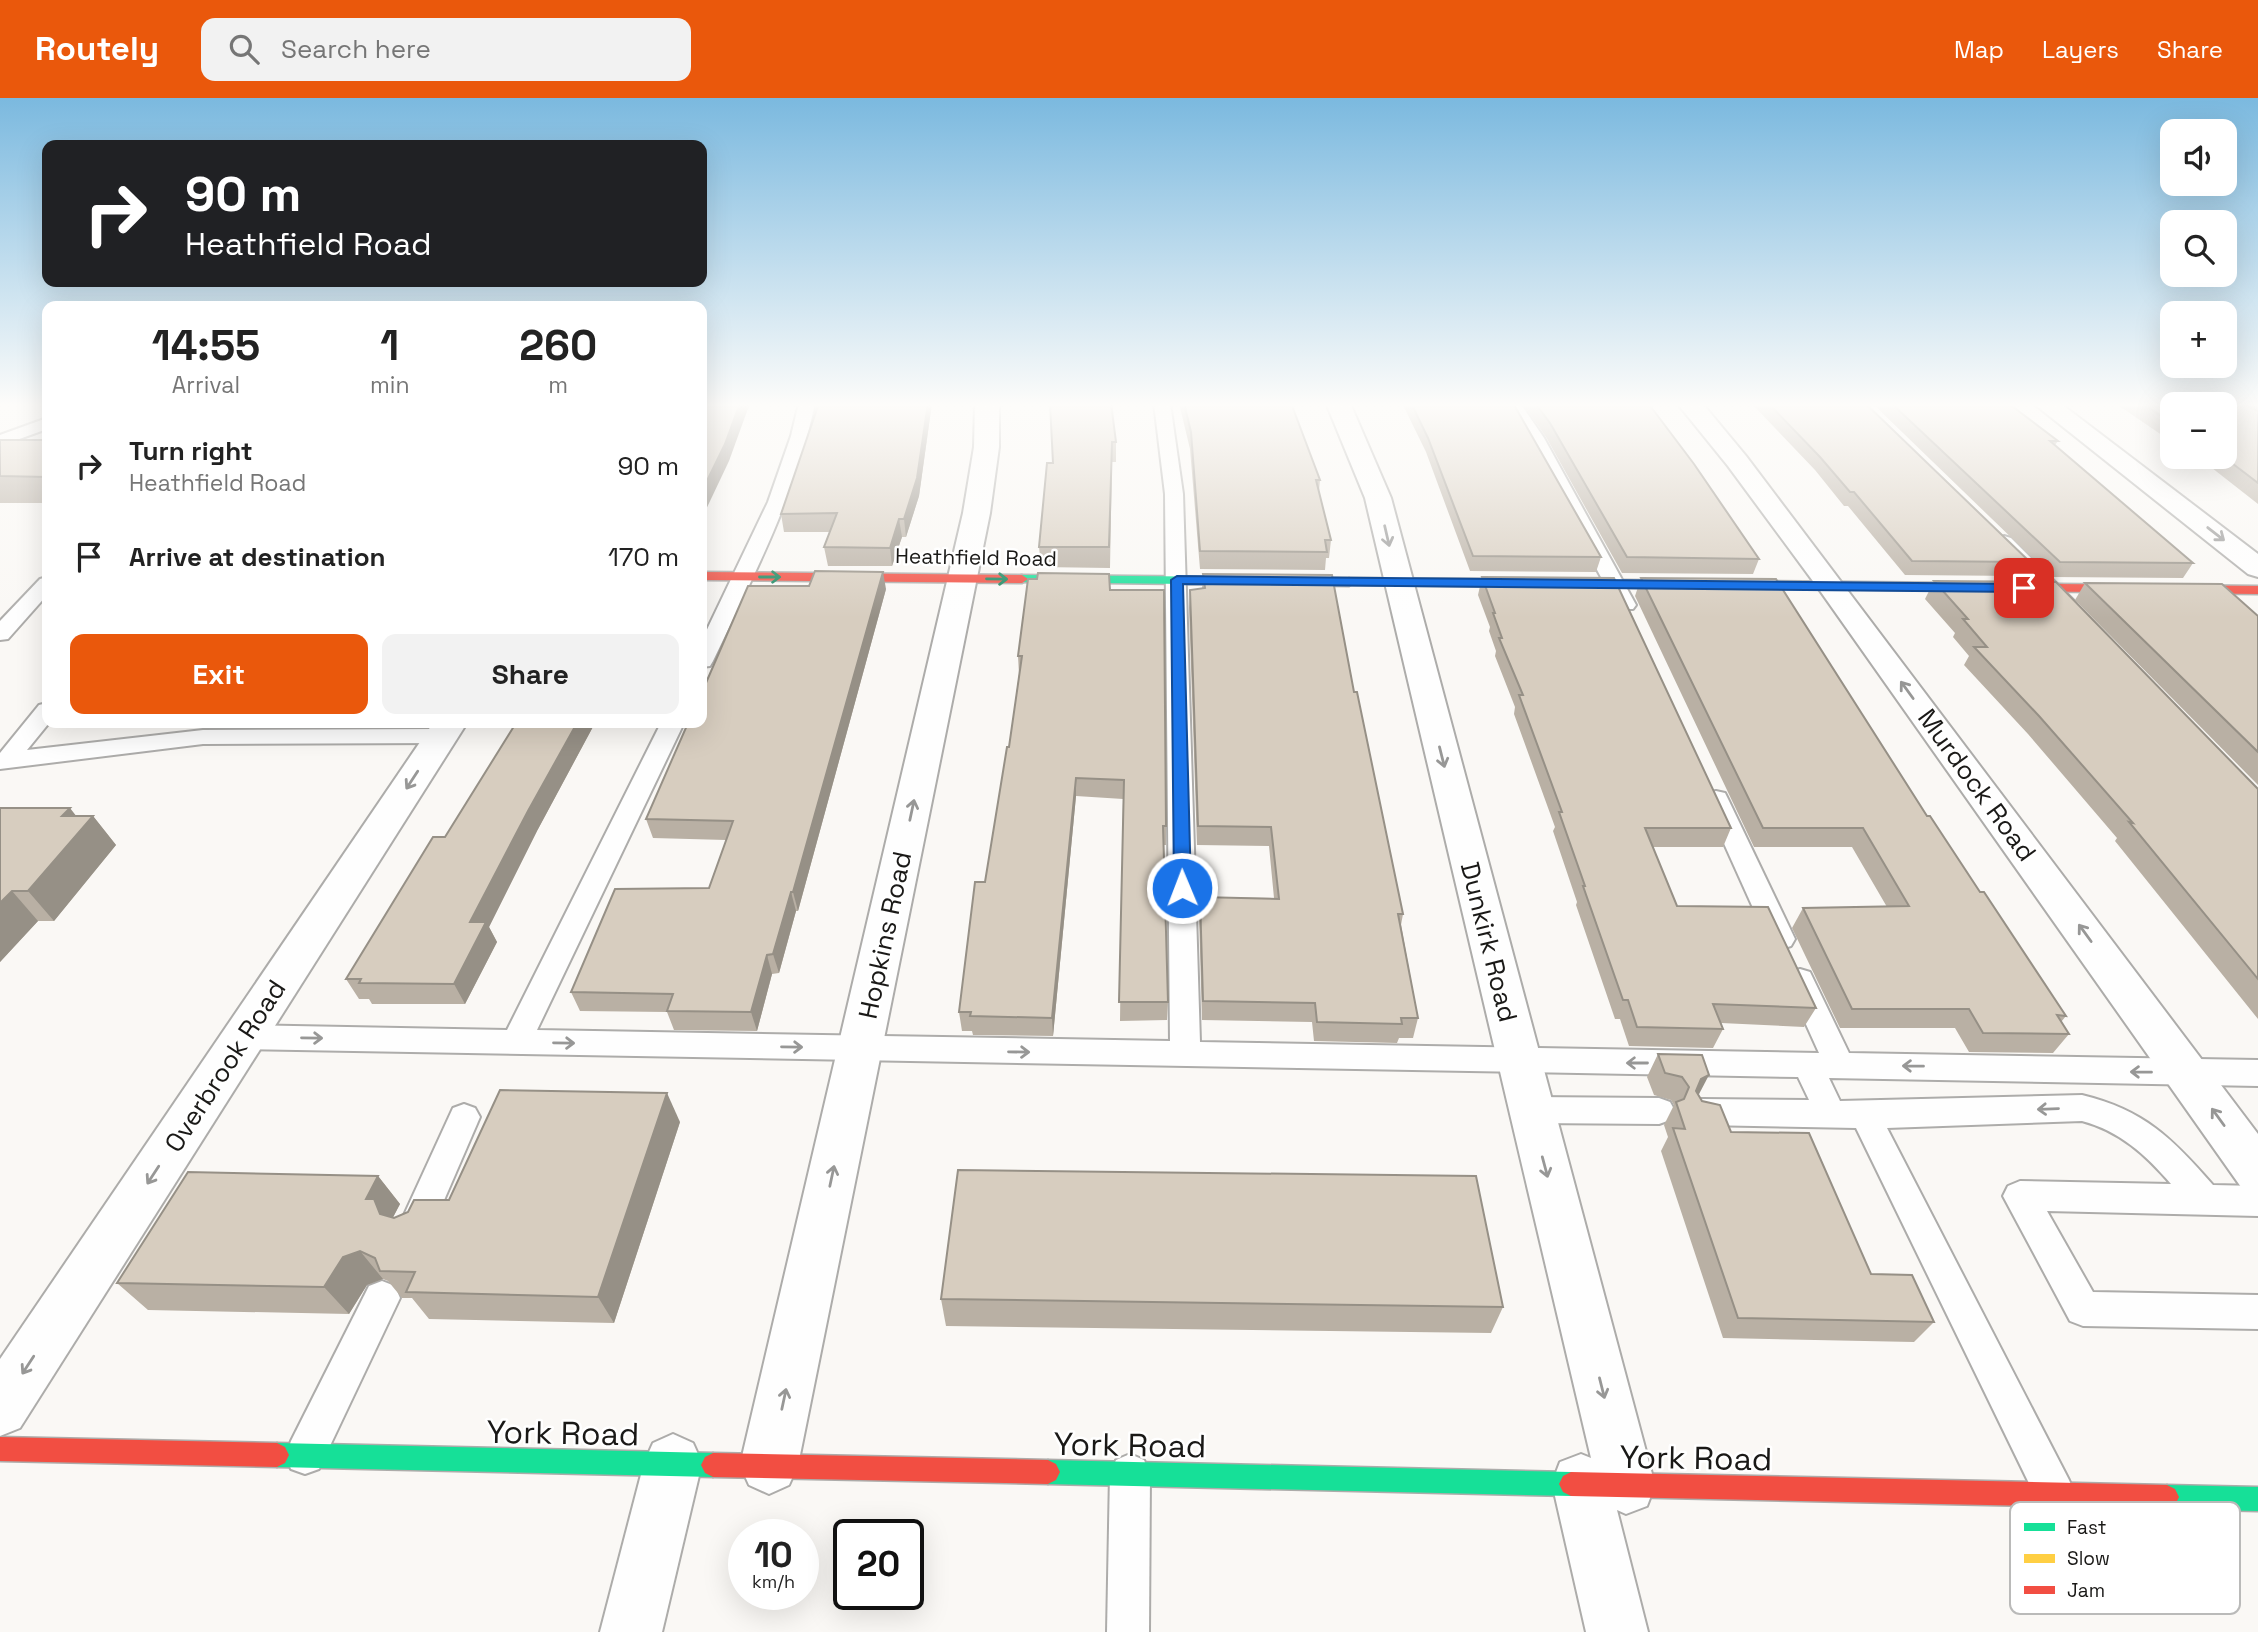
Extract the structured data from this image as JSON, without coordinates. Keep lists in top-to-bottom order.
{
  "streets": {
    "street": [
      "Heathfield Road",
      "Murdock Road",
      "Hopkins Road",
      "Dunkirk Road",
      "Overbrook Road",
      "York Road"
    ]
  },
  "crossings": [
    ["Heathfield Road", "Murdock Road"],
    ["Heathfield Road", "Hopkins Road"],
    ["Heathfield Road", "Dunkirk Road"],
    ["Hopkins Road", "York Road"],
    ["Dunkirk Road", "York Road"]
  ],
  "one_way": [
    "Murdock Road",
    "Hopkins Road",
    "Dunkirk Road",
    "Overbrook Road"
  ],
  "legend": ["Fast", "Slow", "Jam"],
  "page": {
    "header": "Routely",
    "search": "Search here",
    "nav": ["Map", "Layers", "Share"],
    "map_buttons": ["+", "−"],
    "turn": ["90 m", "Heathfield Road"],
    "eta": [
      "14:55",
      "Arrival",
      "1",
      "min",
      "260",
      "m"
    ],
    "list": [
      {
        "name": "Turn right",
        "note": "Heathfield Road",
        "value": "90 m"
      },
      {
        "name": "Arrive at destination",
        "value": "170 m"
      }
    ],
    "buttons": ["Exit", "Share"],
    "speed": "10 km/h",
    "limit": "20"
  }
}
